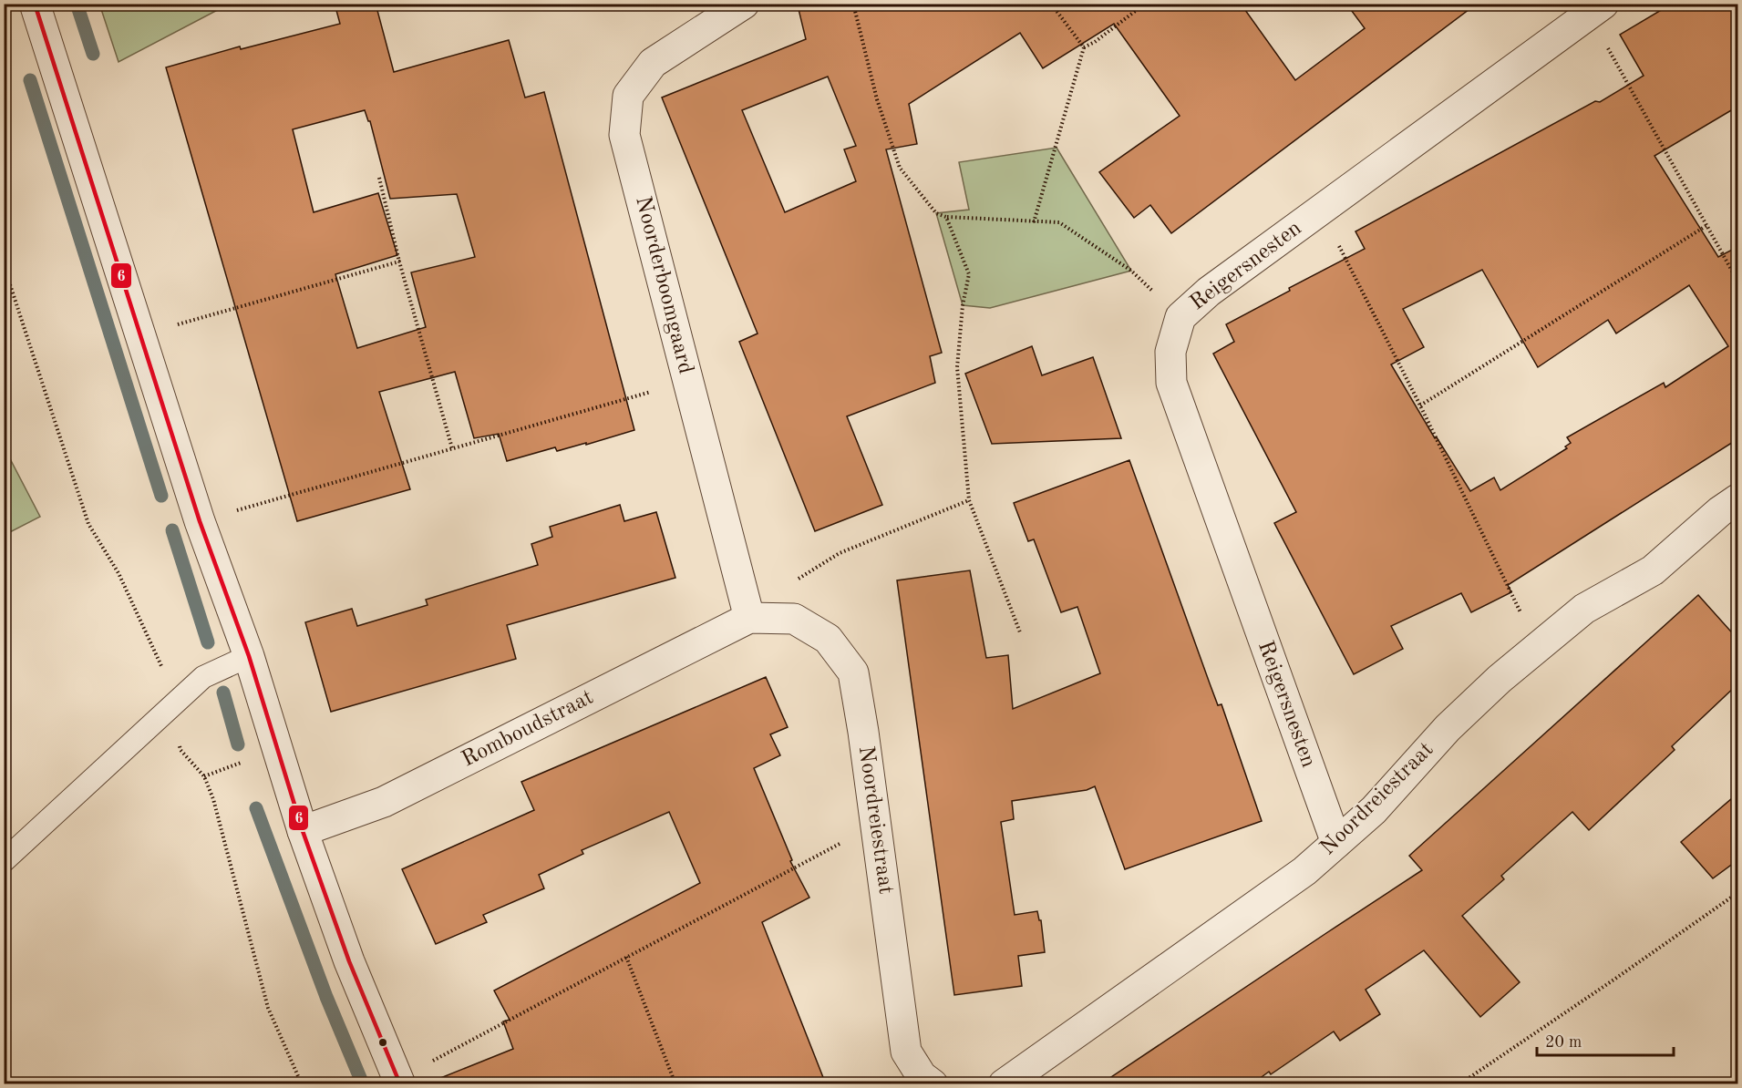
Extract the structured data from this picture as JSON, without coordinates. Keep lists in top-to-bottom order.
{
  "streets": {
    "street": [
      "Reigersnesten",
      "Noorderboomgaard",
      "Romboudstraat",
      "Noordreiestraat"
    ]
  },
  "crossings": [
    ["Reigersnesten", "Noordreiestraat"],
    ["Noorderboomgaard", "Romboudstraat"],
    ["Noorderboomgaard", "Noordreiestraat"],
    ["Romboudstraat", "Noordreiestraat"]
  ],
  "lines": ["transit line 6"],
  "scale_bar": "20 m"
}
